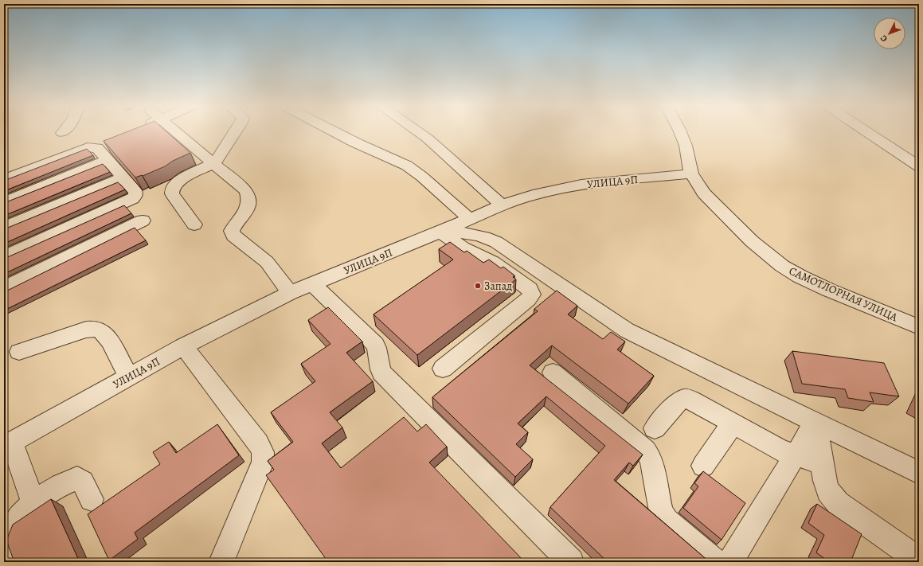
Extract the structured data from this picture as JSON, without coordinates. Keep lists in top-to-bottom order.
{
  "streets": {
    "street": ["УЛИЦА 9П", "САМОТЛОРНАЯ УЛИЦА"]
  },
  "crossings": [
    ["УЛИЦА 9П", "САМОТЛОРНАЯ УЛИЦА"]
  ],
  "places": ["Запад"],
  "north": "bottom left"
}
